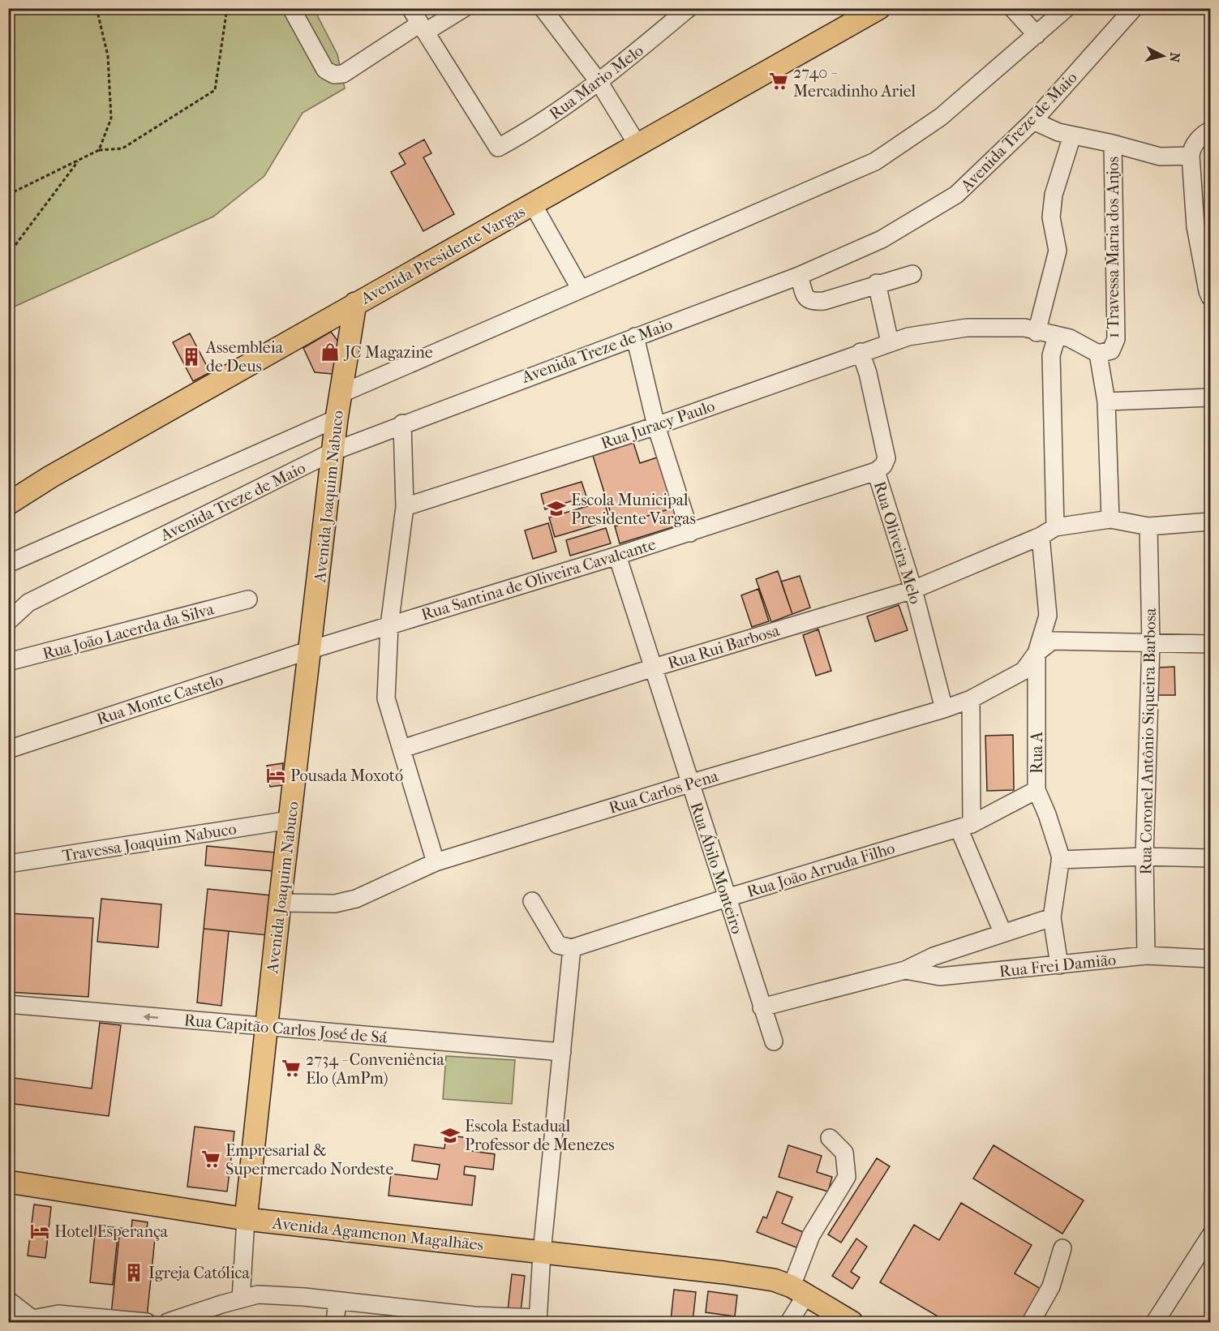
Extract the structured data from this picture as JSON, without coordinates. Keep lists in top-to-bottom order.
{
  "streets": {
    "main road": ["Avenida Presidente Vargas", "Avenida Joaquim Nabuco", "Avenida Agamenon Magalhães"],
    "street": [
      "Rua Mario Melo",
      "Avenida Treze de Maio",
      "1 Travessa Maria dos Anjos",
      "Rua Juracy Paulo",
      "Rua Oliveira Melo",
      "Rua Santina de Oliveira Cavalcante",
      "Rua João Lacerda da Silva",
      "Rua Rui Barbosa",
      "Rua Monte Castelo",
      "Rua Coronel Antônio Siqueira Barbosa",
      "Rua A",
      "Rua Carlos Pena",
      "Travessa Joaquim Nabuco",
      "Rua Ábilo Monteiro",
      "Rua João Arruda Filho",
      "Rua Frei Damião",
      "Rua Capitão Carlos José de Sá"
    ]
  },
  "crossings": [
    ["Avenida Treze de Maio", "Avenida Joaquim Nabuco"],
    ["1 Travessa Maria dos Anjos", "Rua Juracy Paulo"],
    ["Avenida Presidente Vargas", "Avenida Joaquim Nabuco"],
    ["Rua Juracy Paulo", "Rua Oliveira Melo"],
    ["Rua Juracy Paulo", "Rua A"],
    ["Avenida Joaquim Nabuco", "Rua Santina de Oliveira Cavalcante"],
    ["Avenida Joaquim Nabuco", "Rua Monte Castelo"],
    ["Avenida Joaquim Nabuco", "Rua Carlos Pena"],
    ["Avenida Joaquim Nabuco", "Travessa Joaquim Nabuco"],
    ["Avenida Joaquim Nabuco", "Rua Capitão Carlos José de Sá"],
    ["Avenida Joaquim Nabuco", "Avenida Agamenon Magalhães"],
    ["Rua Oliveira Melo", "Rua Santina de Oliveira Cavalcante"],
    ["Rua Oliveira Melo", "Rua Rui Barbosa"],
    ["Rua Oliveira Melo", "Rua Carlos Pena"],
    ["Rua Santina de Oliveira Cavalcante", "Rua Monte Castelo"],
    ["Rua Santina de Oliveira Cavalcante", "Rua Ábilo Monteiro"],
    ["Rua Rui Barbosa", "Rua A"],
    ["Rua Rui Barbosa", "Rua Ábilo Monteiro"],
    ["Rua Coronel Antônio Siqueira Barbosa", "Rua Frei Damião"],
    ["Rua A", "Rua Carlos Pena"],
    ["Rua A", "Rua João Arruda Filho"],
    ["Rua A", "Rua Frei Damião"],
    ["Rua Carlos Pena", "Rua Ábilo Monteiro"],
    ["Rua Ábilo Monteiro", "Rua João Arruda Filho"],
    ["Rua Ábilo Monteiro", "Rua Frei Damião"]
  ],
  "one_way": ["Rua Capitão Carlos José de Sá"],
  "places": {
    "supermarket": ["2740 - Mercadinho Ariel", "2734 - Conveniência Elo (AmPm)", "Empresarial & Supermercado Nordeste"],
    "shop": ["JC Magazine"],
    "building": ["Assembleia de Deus", "Igreja Católica"],
    "school or university": ["Escola Municipal Presidente Vargas", "Escola Estadual Professor de Menezes"],
    "hotel": ["Pousada Moxotó", "Hotel Esperança"]
  },
  "north": "right"
}
